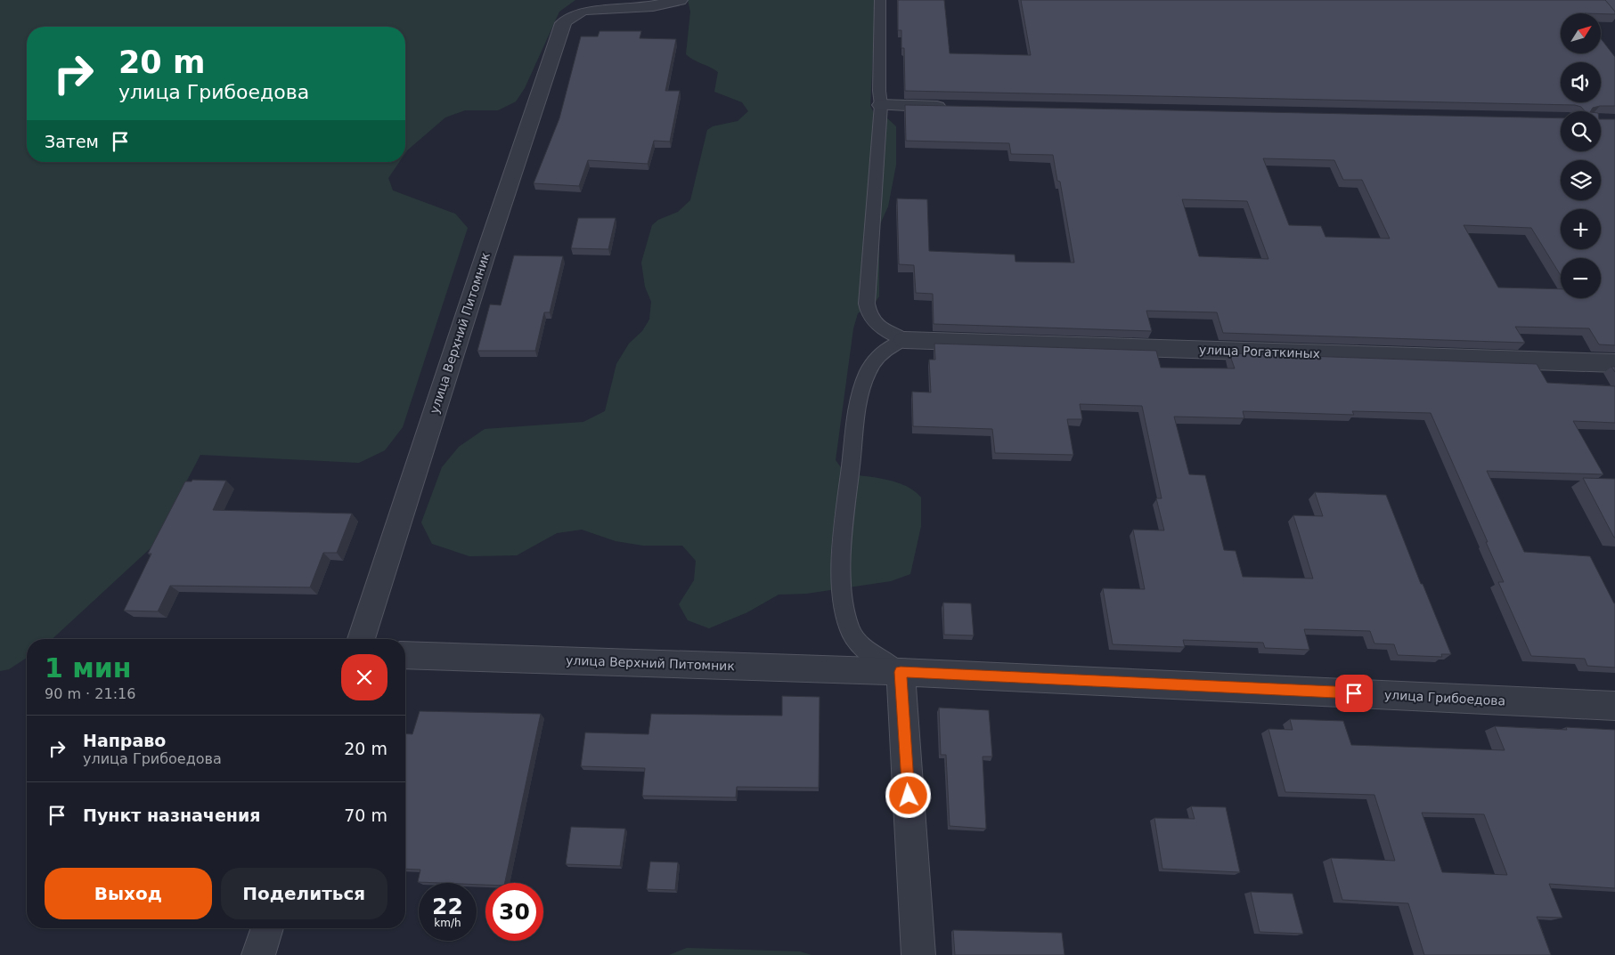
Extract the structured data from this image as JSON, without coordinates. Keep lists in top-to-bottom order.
{
  "streets": {
    "street": ["улица Верхний Питомник", "улица Рогаткиных", "улица Грибоедова"]
  },
  "crossings": [
    ["улица Верхний Питомник", "улица Грибоедова"]
  ],
  "north": "top right",
  "page": {
    "map_buttons": ["+", "−"],
    "turn": ["20 m", "улица Грибоедова"],
    "then": "Затем",
    "heading": ["1 мин", "90 m · 21:16"],
    "list": [
      {
        "name": "Направо",
        "note": "улица Грибоедова",
        "value": "20 m"
      },
      {
        "name": "Пункт назначения",
        "value": "70 m"
      }
    ],
    "buttons": ["Выход", "Поделиться"],
    "speed": "22 km/h",
    "limit": "30"
  }
}
